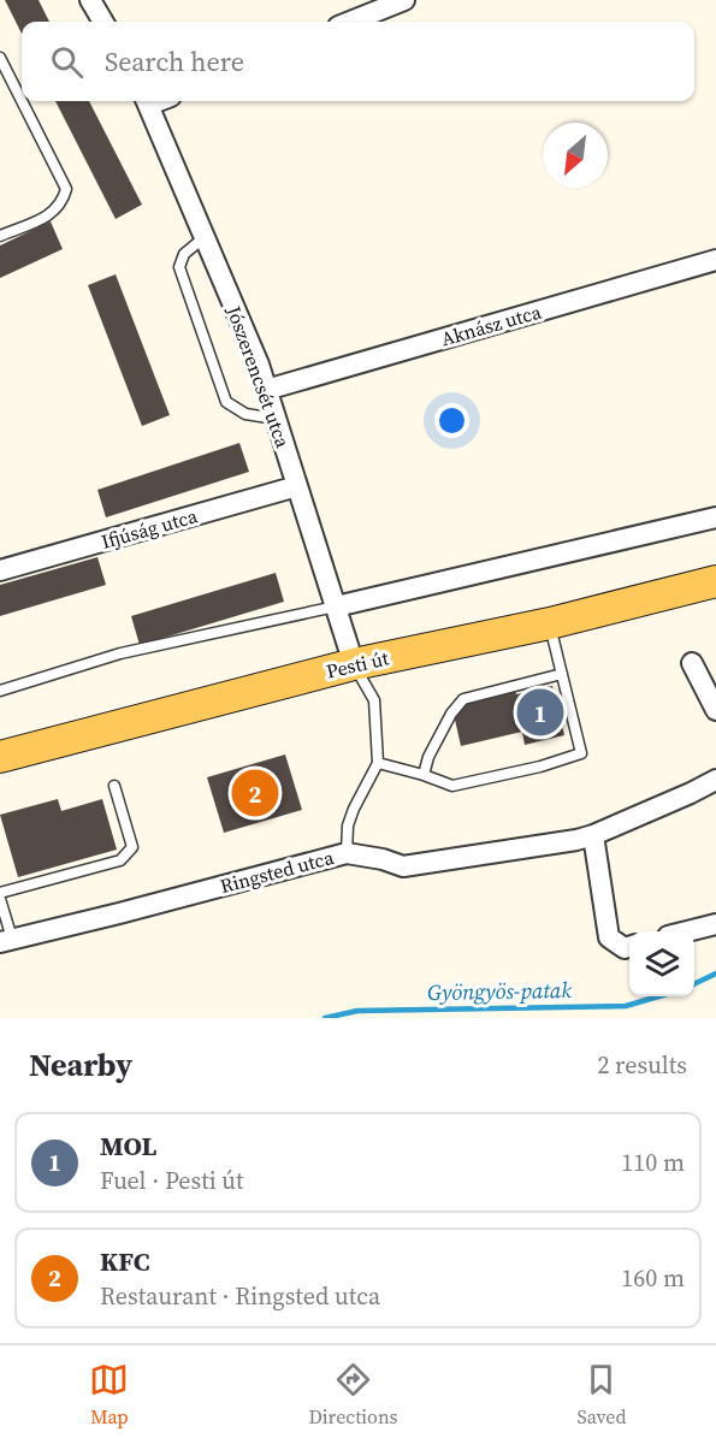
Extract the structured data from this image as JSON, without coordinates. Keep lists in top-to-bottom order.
{
  "streets": {
    "main road": ["Pesti út"],
    "street": [
      "Aknász utca",
      "Jószerencsét utca",
      "Ifjúság utca",
      "Ringsted utca"
    ]
  },
  "crossings": [
    ["Aknász utca", "Jószerencsét utca"],
    ["Jószerencsét utca", "Ifjúság utca"],
    ["Jószerencsét utca", "Pesti út"]
  ],
  "water": ["Gyöngyös-patak"],
  "north": "bottom left",
  "page": {
    "search": "Search here",
    "pins": ["1", "2"],
    "heading": ["Nearby", "2 results"],
    "list": [
      {
        "mark": "1",
        "name": "MOL",
        "note": "Fuel · Pesti út",
        "value": "110 m"
      },
      {
        "mark": "2",
        "name": "KFC",
        "note": "Restaurant · Ringsted utca",
        "value": "160 m"
      }
    ],
    "nav": ["Map", "Directions", "Saved"]
  }
}
